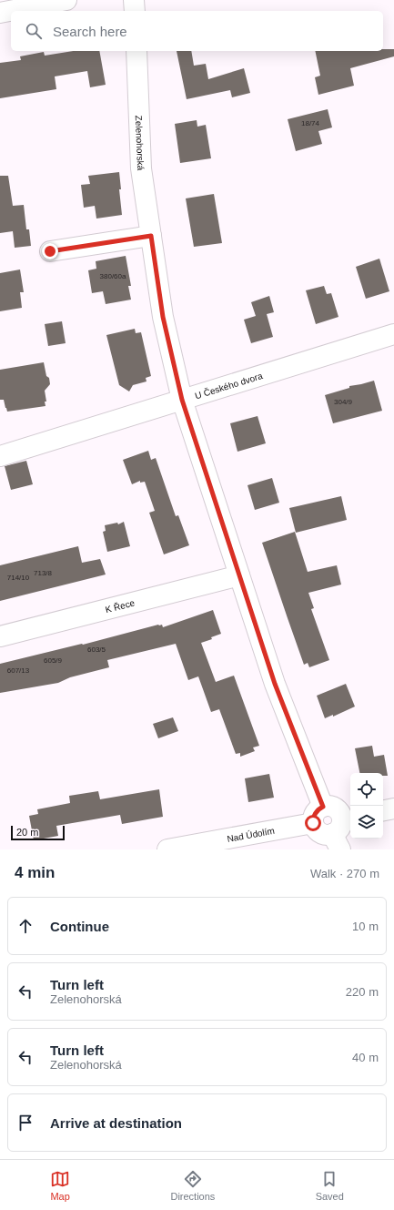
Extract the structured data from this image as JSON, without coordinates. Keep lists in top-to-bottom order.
{
  "streets": {
    "street": [
      "Zelenohorská",
      "U Českého dvora",
      "K Řece",
      "Nad Údolím"
    ]
  },
  "crossings": [
    ["Zelenohorská", "U Českého dvora"],
    ["Zelenohorská", "K Řece"],
    ["Zelenohorská", "Nad Údolím"]
  ],
  "house_numbers": [
    "18/74",
    "380/60a",
    "304/9",
    "713/8",
    "714/10",
    "603/5",
    "605/9",
    "607/13"
  ],
  "scale_bar": "20 m",
  "page": {
    "search": "Search here",
    "scale": "20 m",
    "heading": ["4 min", "Walk · 270 m"],
    "list": [
      ["Continue", "10 m"],
      ["Turn left", "Zelenohorská", "220 m"],
      ["Turn left", "Zelenohorská", "40 m"],
      "Arrive at destination"
    ],
    "nav": ["Map", "Directions", "Saved"]
  }
}
